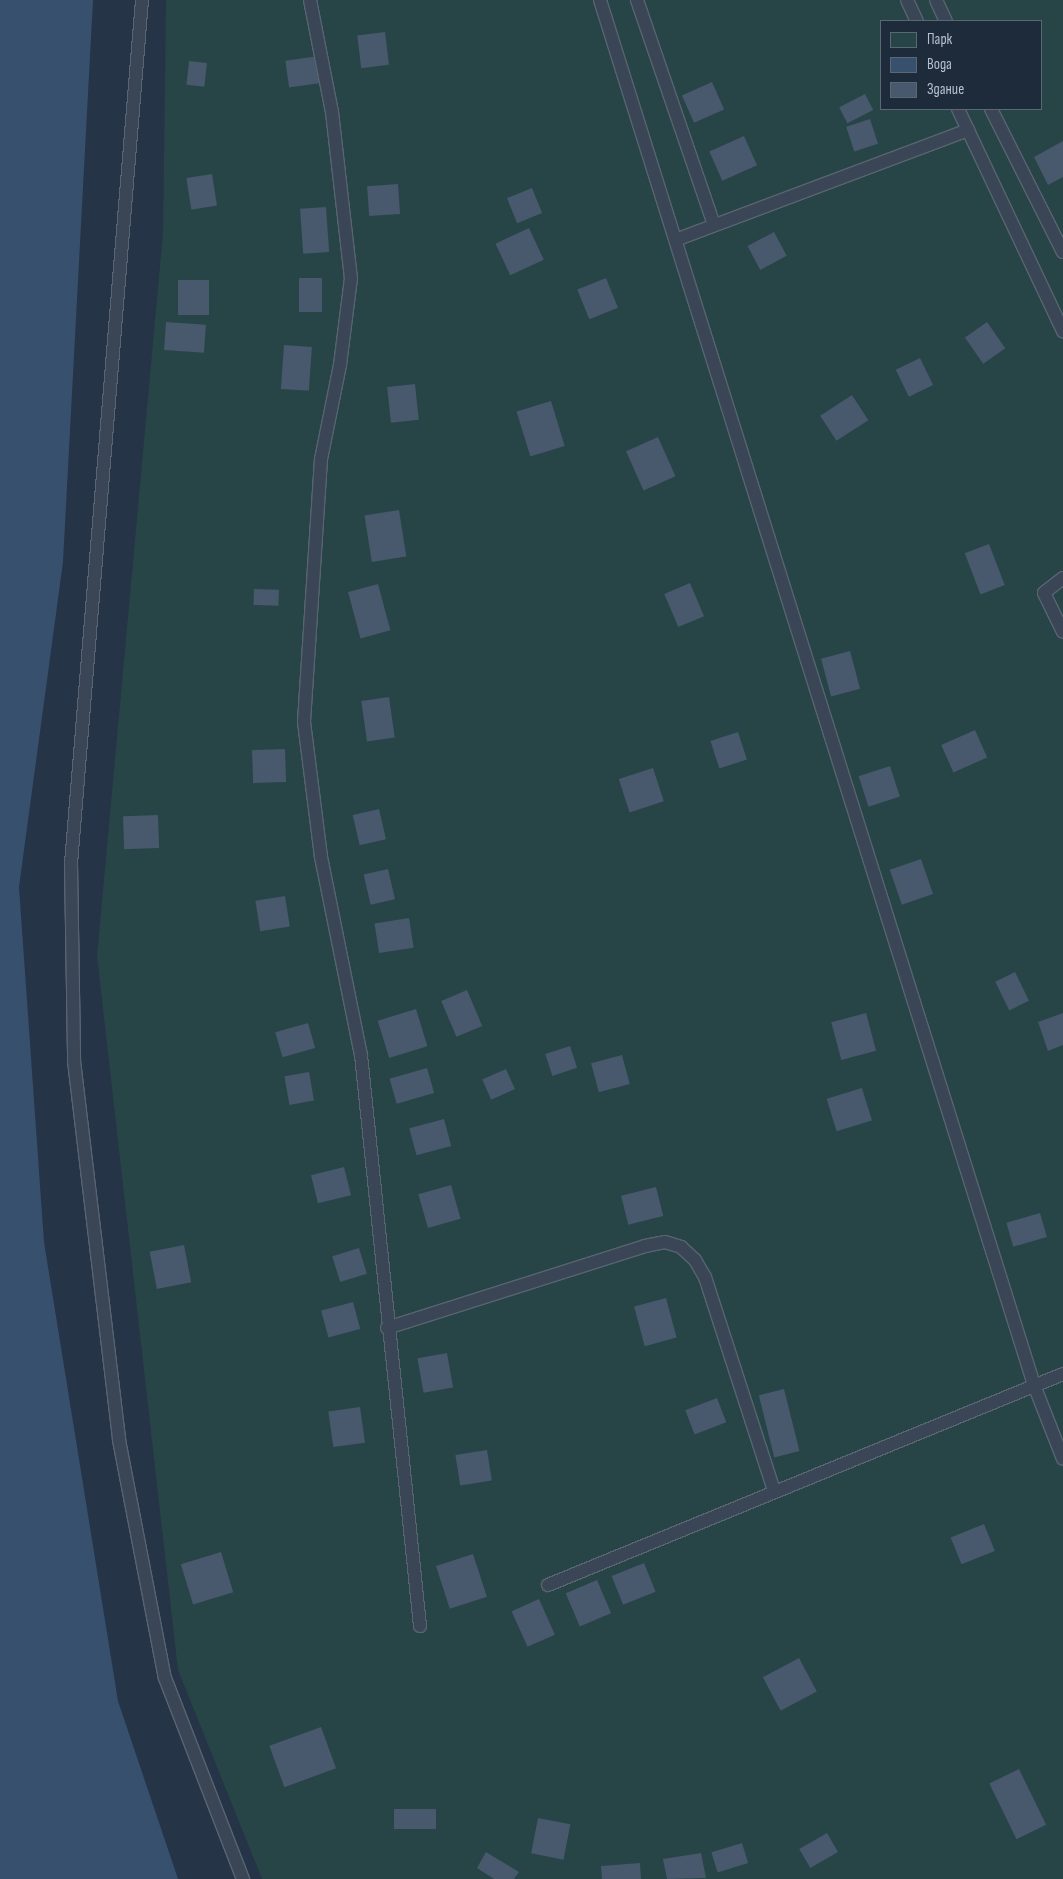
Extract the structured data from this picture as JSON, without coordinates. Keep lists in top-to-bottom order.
{
  "legend": ["Парк", "Вода", "Здание"]
}
